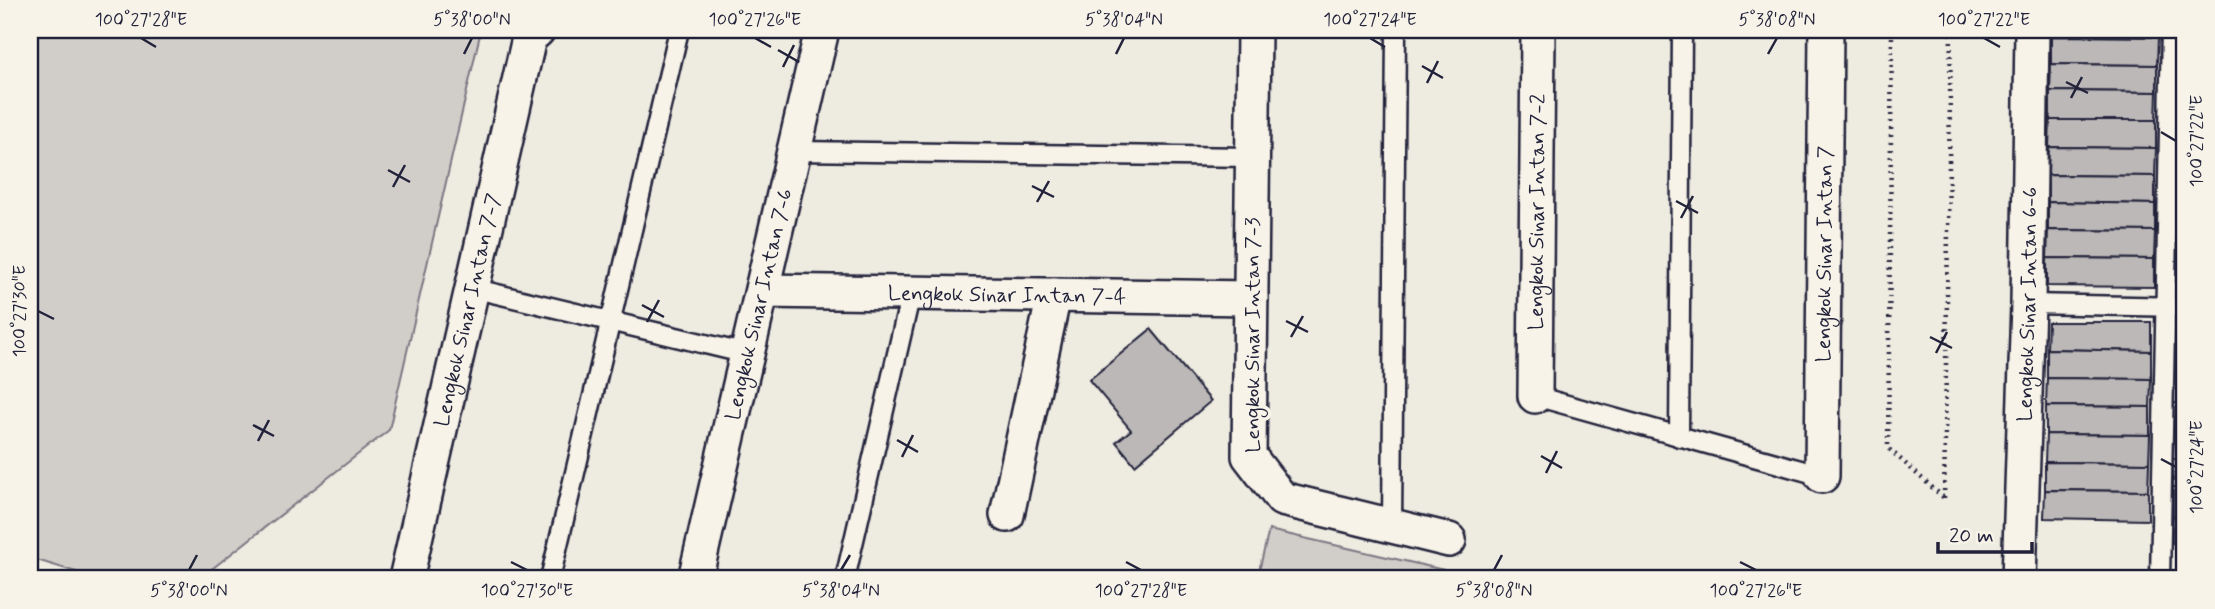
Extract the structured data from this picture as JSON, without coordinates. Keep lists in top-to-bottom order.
{
  "streets": {
    "street": [
      "Lengkok Sinar Intan 7-2",
      "Lengkok Sinar Intan 7",
      "Lengkok Sinar Intan 7-4",
      "Lengkok Sinar Intan 7-6",
      "Lengkok Sinar Intan 6-6",
      "Lengkok Sinar Intan 7-7",
      "Lengkok Sinar Intan 7-3"
    ]
  },
  "crossings": [
    ["Lengkok Sinar Intan 7-4", "Lengkok Sinar Intan 7-6"],
    ["Lengkok Sinar Intan 7-4", "Lengkok Sinar Intan 7-3"]
  ],
  "scale_bar": "20 m",
  "coordinates": [
    "100°27'28\"E",
    "5°38'00\"N",
    "100°27'26\"E",
    "5°38'04\"N",
    "100°27'24\"E",
    "5°38'08\"N",
    "100°27'22\"E",
    "100°27'30\"E"
  ]
}
